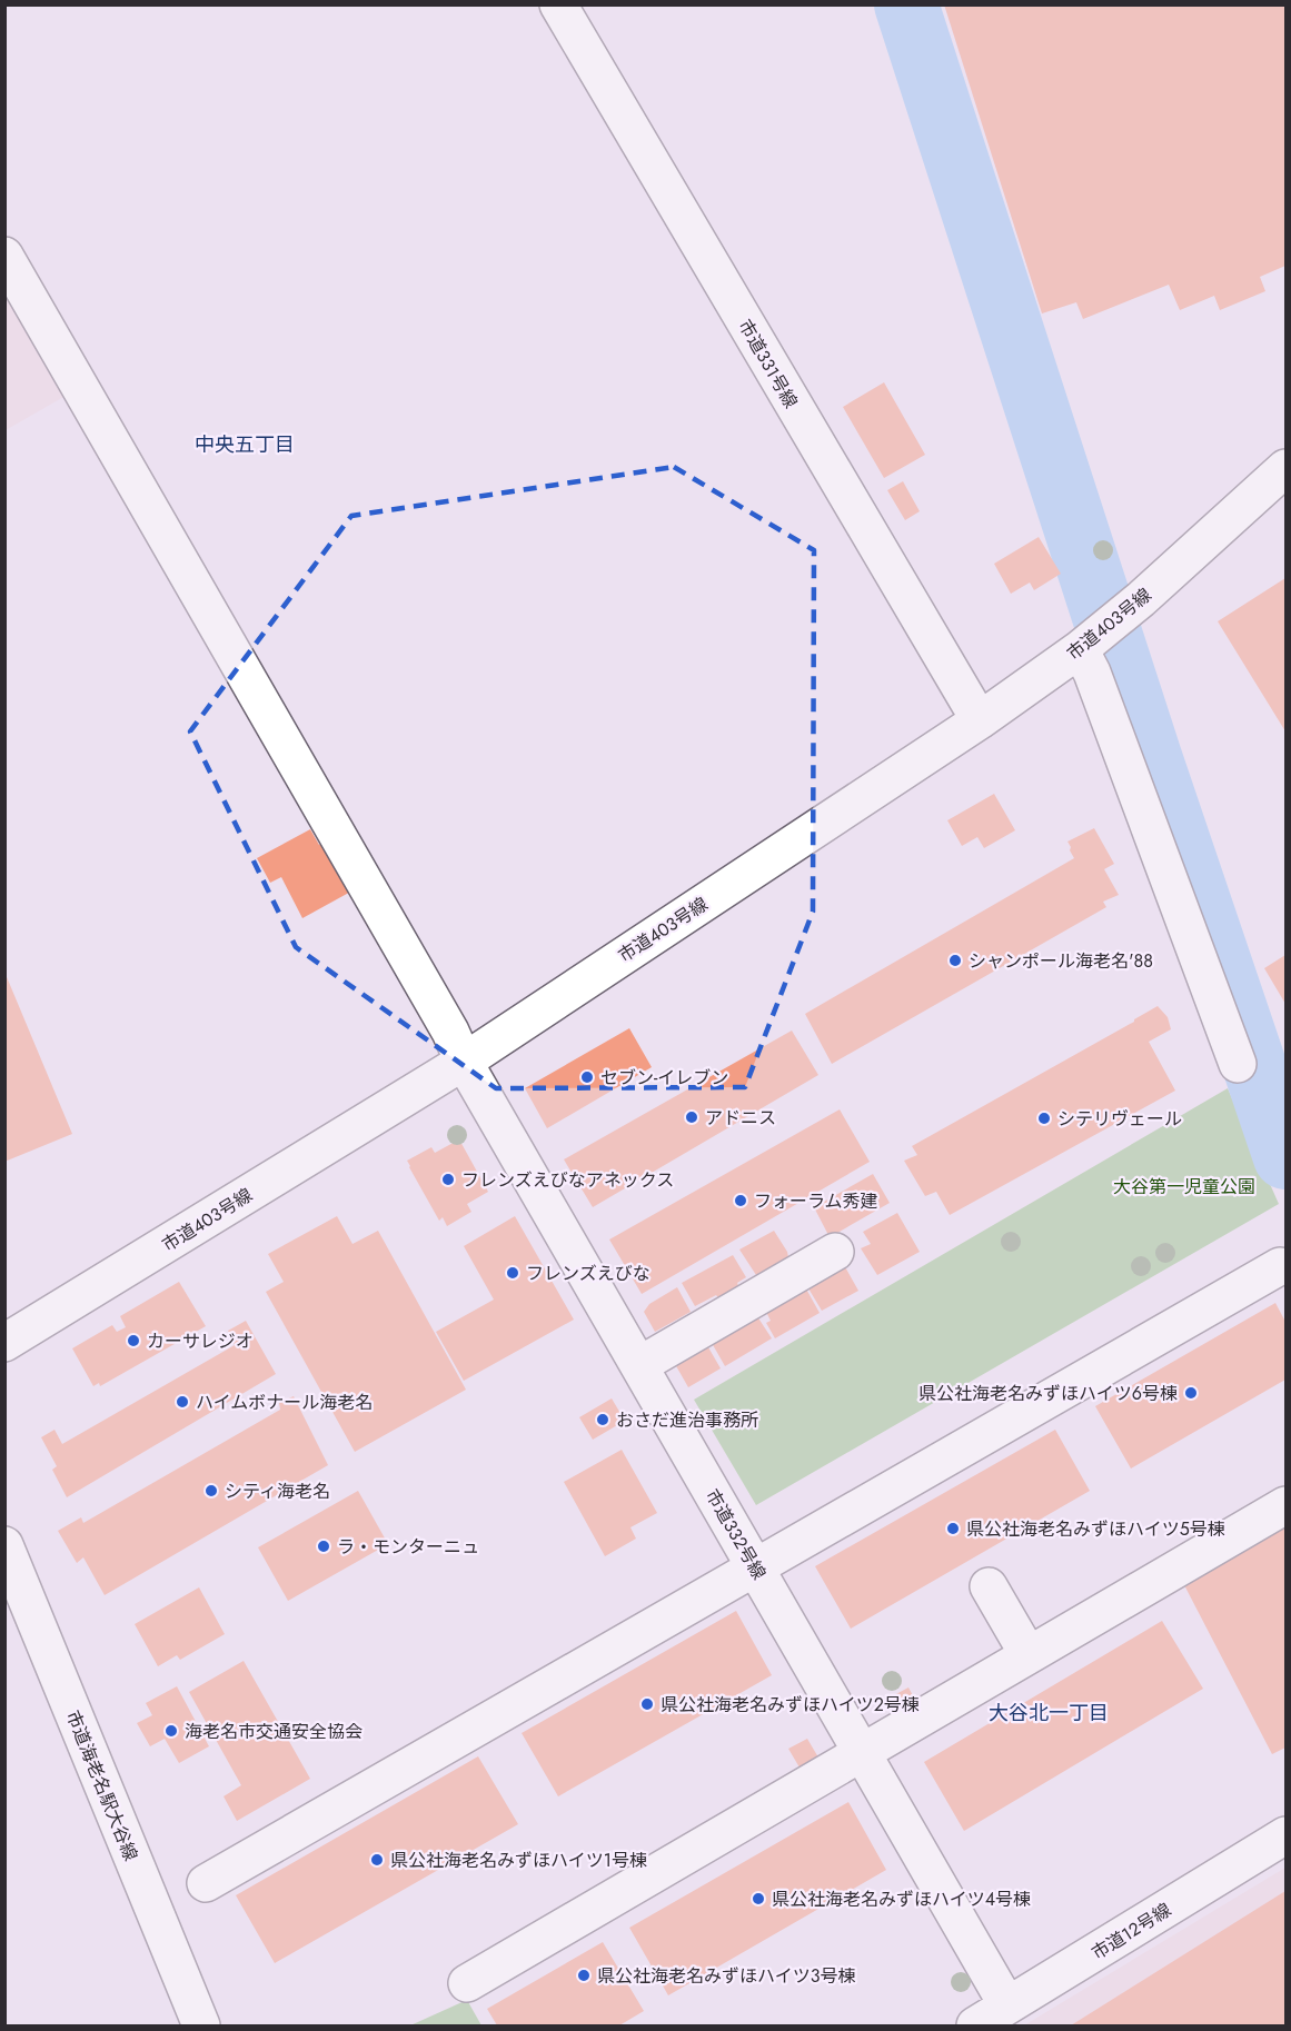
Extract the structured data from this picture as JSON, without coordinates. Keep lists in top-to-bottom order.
{
  "streets": {
    "street": [
      "市道331号線",
      "市道403号線",
      "市道332号線",
      "市道海老名駅大谷線",
      "市道12号線"
    ]
  },
  "crossings": [
    ["市道331号線", "市道403号線"],
    ["市道403号線", "市道332号線"],
    ["市道332号線", "市道12号線"]
  ],
  "districts": ["中央五丁目", "大谷北一丁目"],
  "parks": ["大谷第一児童公園"],
  "places": [
    "シャンポール海老名'88",
    "セブン-イレブン",
    "アドニス",
    "シテリヴェール",
    "フレンズえびなアネックス",
    "フォーラム秀建",
    "フレンズえびな",
    "カーサレジオ",
    "県公社海老名みずほハイツ6号棟",
    "ハイムボナール海老名",
    "おさだ進治事務所",
    "シティ海老名",
    "県公社海老名みずほハイツ5号棟",
    "ラ・モンターニュ",
    "県公社海老名みずほハイツ2号棟",
    "海老名市交通安全協会",
    "県公社海老名みずほハイツ1号棟",
    "県公社海老名みずほハイツ4号棟",
    "県公社海老名みずほハイツ3号棟"
  ]
}
